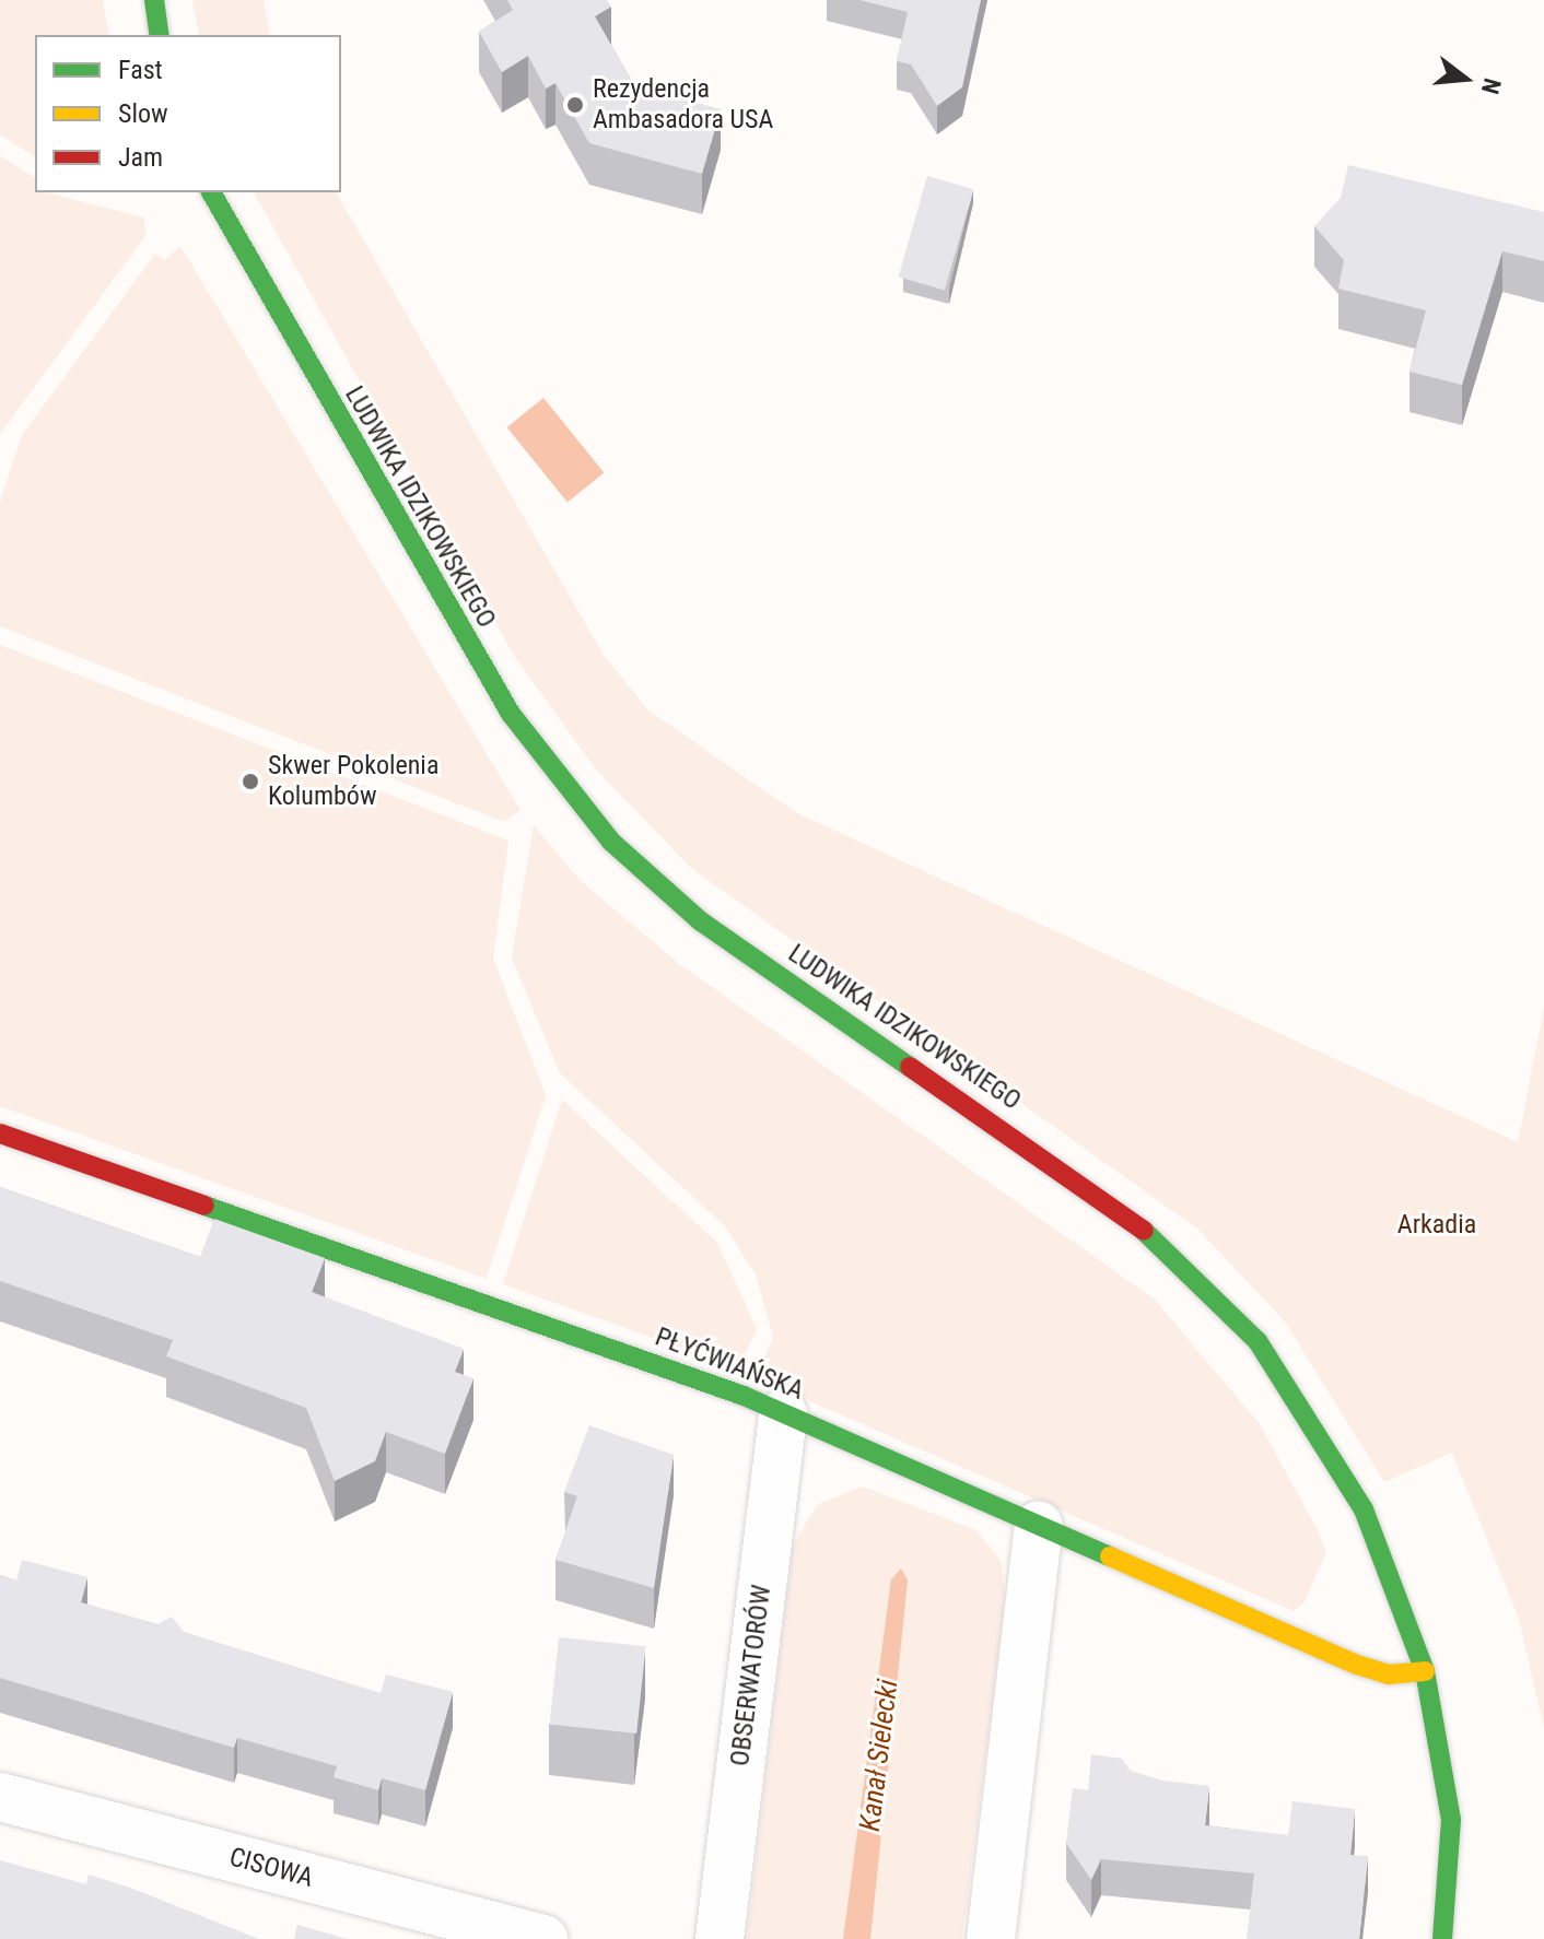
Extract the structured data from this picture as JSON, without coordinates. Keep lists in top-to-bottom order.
{
  "streets": {
    "street": [
      "LUDWIKA IDZIKOWSKIEGO",
      "PŁYĆWIAŃSKA",
      "OBSERWATORÓW",
      "CISOWA"
    ]
  },
  "crossings": [
    ["LUDWIKA IDZIKOWSKIEGO", "PŁYĆWIAŃSKA"],
    ["PŁYĆWIAŃSKA", "OBSERWATORÓW"]
  ],
  "water": ["Kanał Sielecki"],
  "parks": ["Arkadia"],
  "places": ["Rezydencja Ambasadora USA", "Skwer Pokolenia Kolumbów"],
  "legend": ["Fast", "Slow", "Jam"],
  "north": "right"
}
